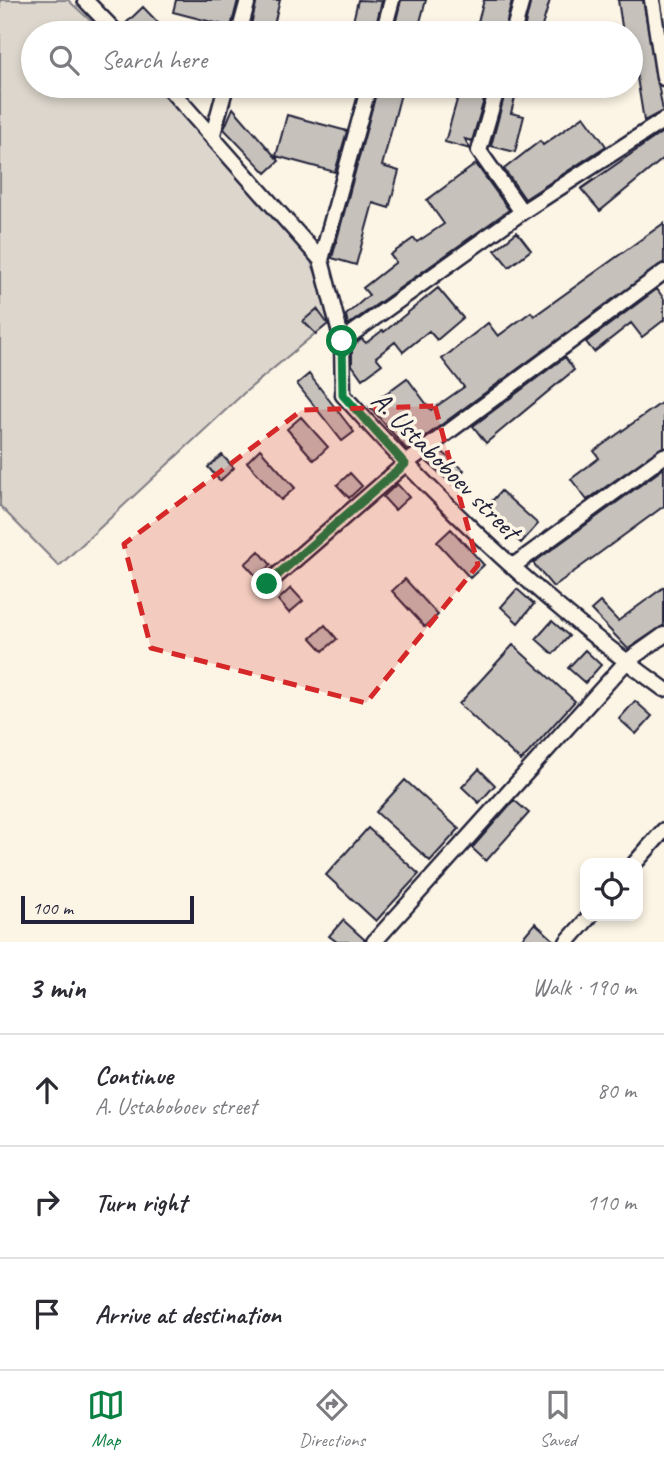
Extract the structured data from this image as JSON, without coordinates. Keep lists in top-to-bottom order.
{
  "streets": {
    "street": ["A. Ustaboboev street"]
  },
  "scale_bar": "100 m",
  "page": {
    "search": "Search here",
    "scale": "100 m",
    "heading": ["3 min", "Walk · 190 m"],
    "list": [
      ["Continue", "A. Ustaboboev street", "80 m"],
      ["Turn right", "110 m"],
      "Arrive at destination"
    ],
    "nav": ["Map", "Directions", "Saved"]
  }
}
